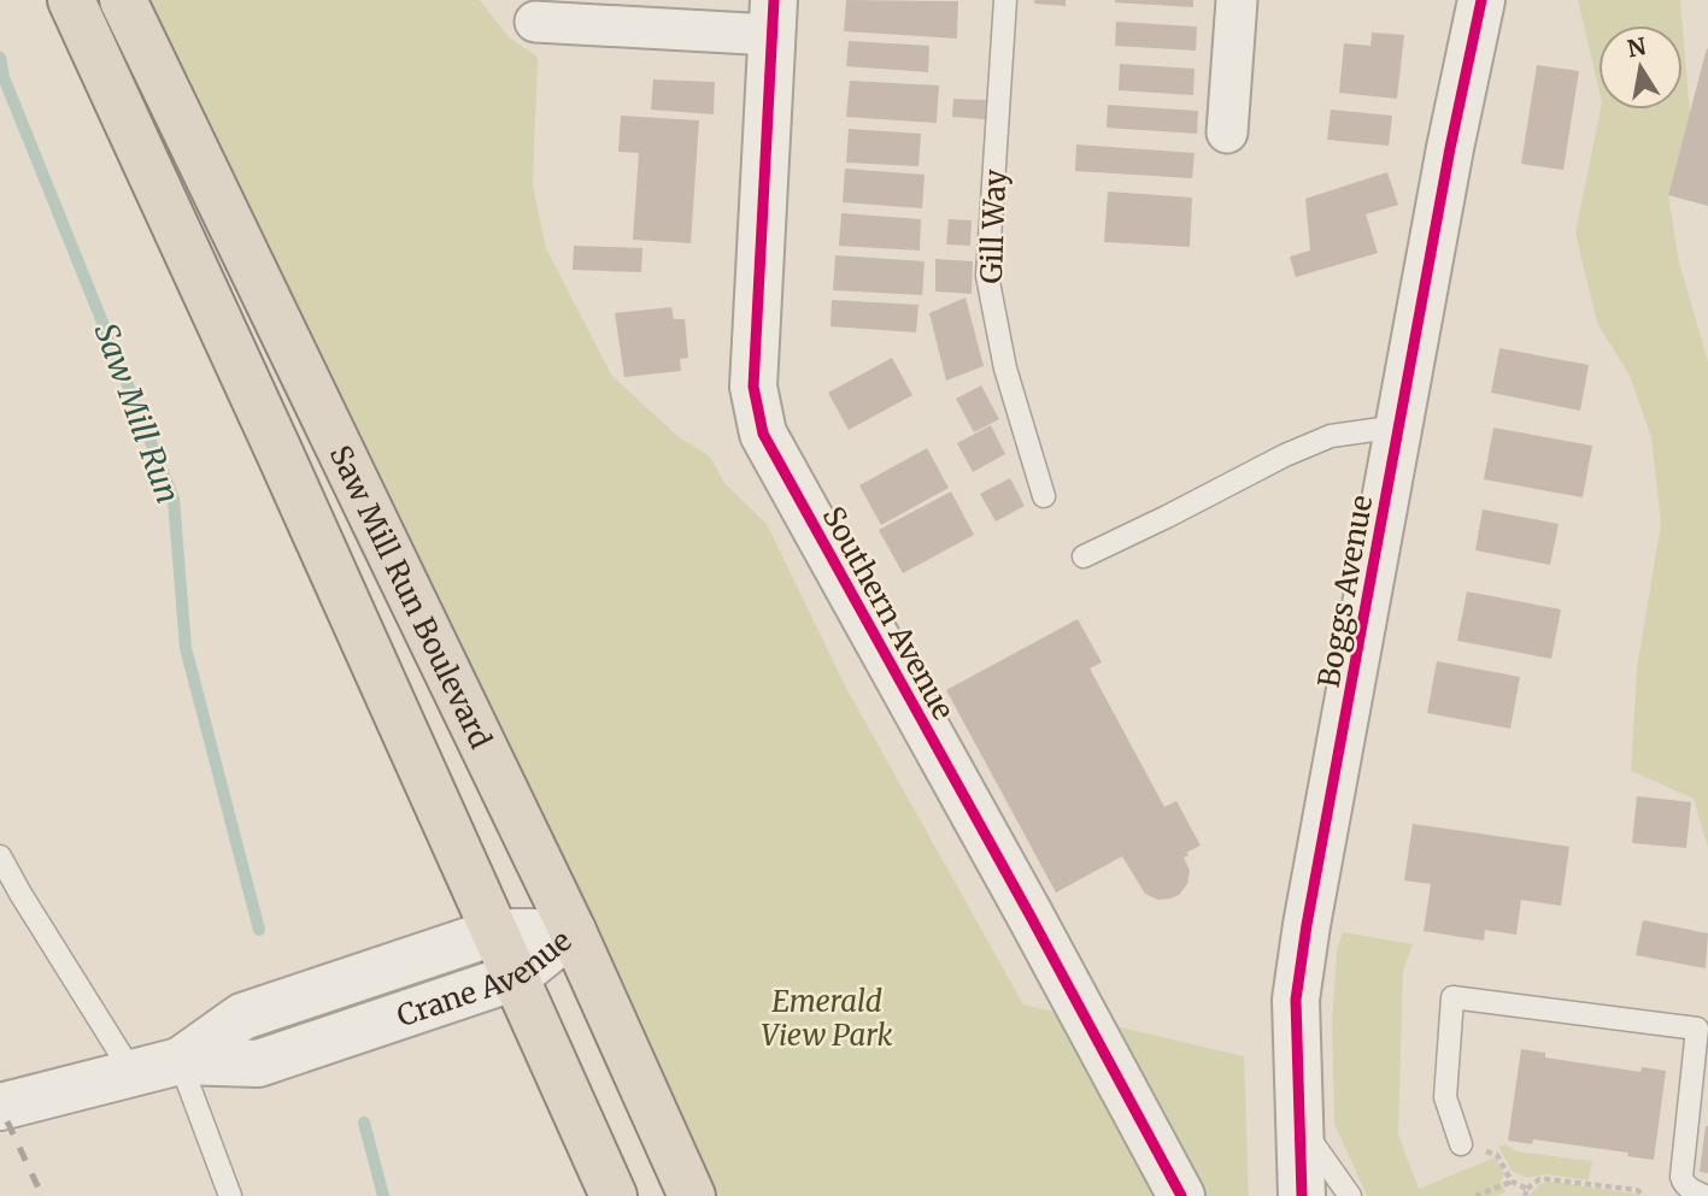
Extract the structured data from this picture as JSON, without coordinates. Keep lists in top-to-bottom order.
{
  "streets": {
    "highway": ["Saw Mill Run Boulevard"],
    "street": ["Boggs Avenue", "Southern Avenue", "Crane Avenue"],
    "lane": ["Gill Way"]
  },
  "crossings": [
    ["Saw Mill Run Boulevard", "Crane Avenue"]
  ],
  "water": ["Saw Mill Run"],
  "parks": ["Emerald View Park"],
  "north": "top"
}
